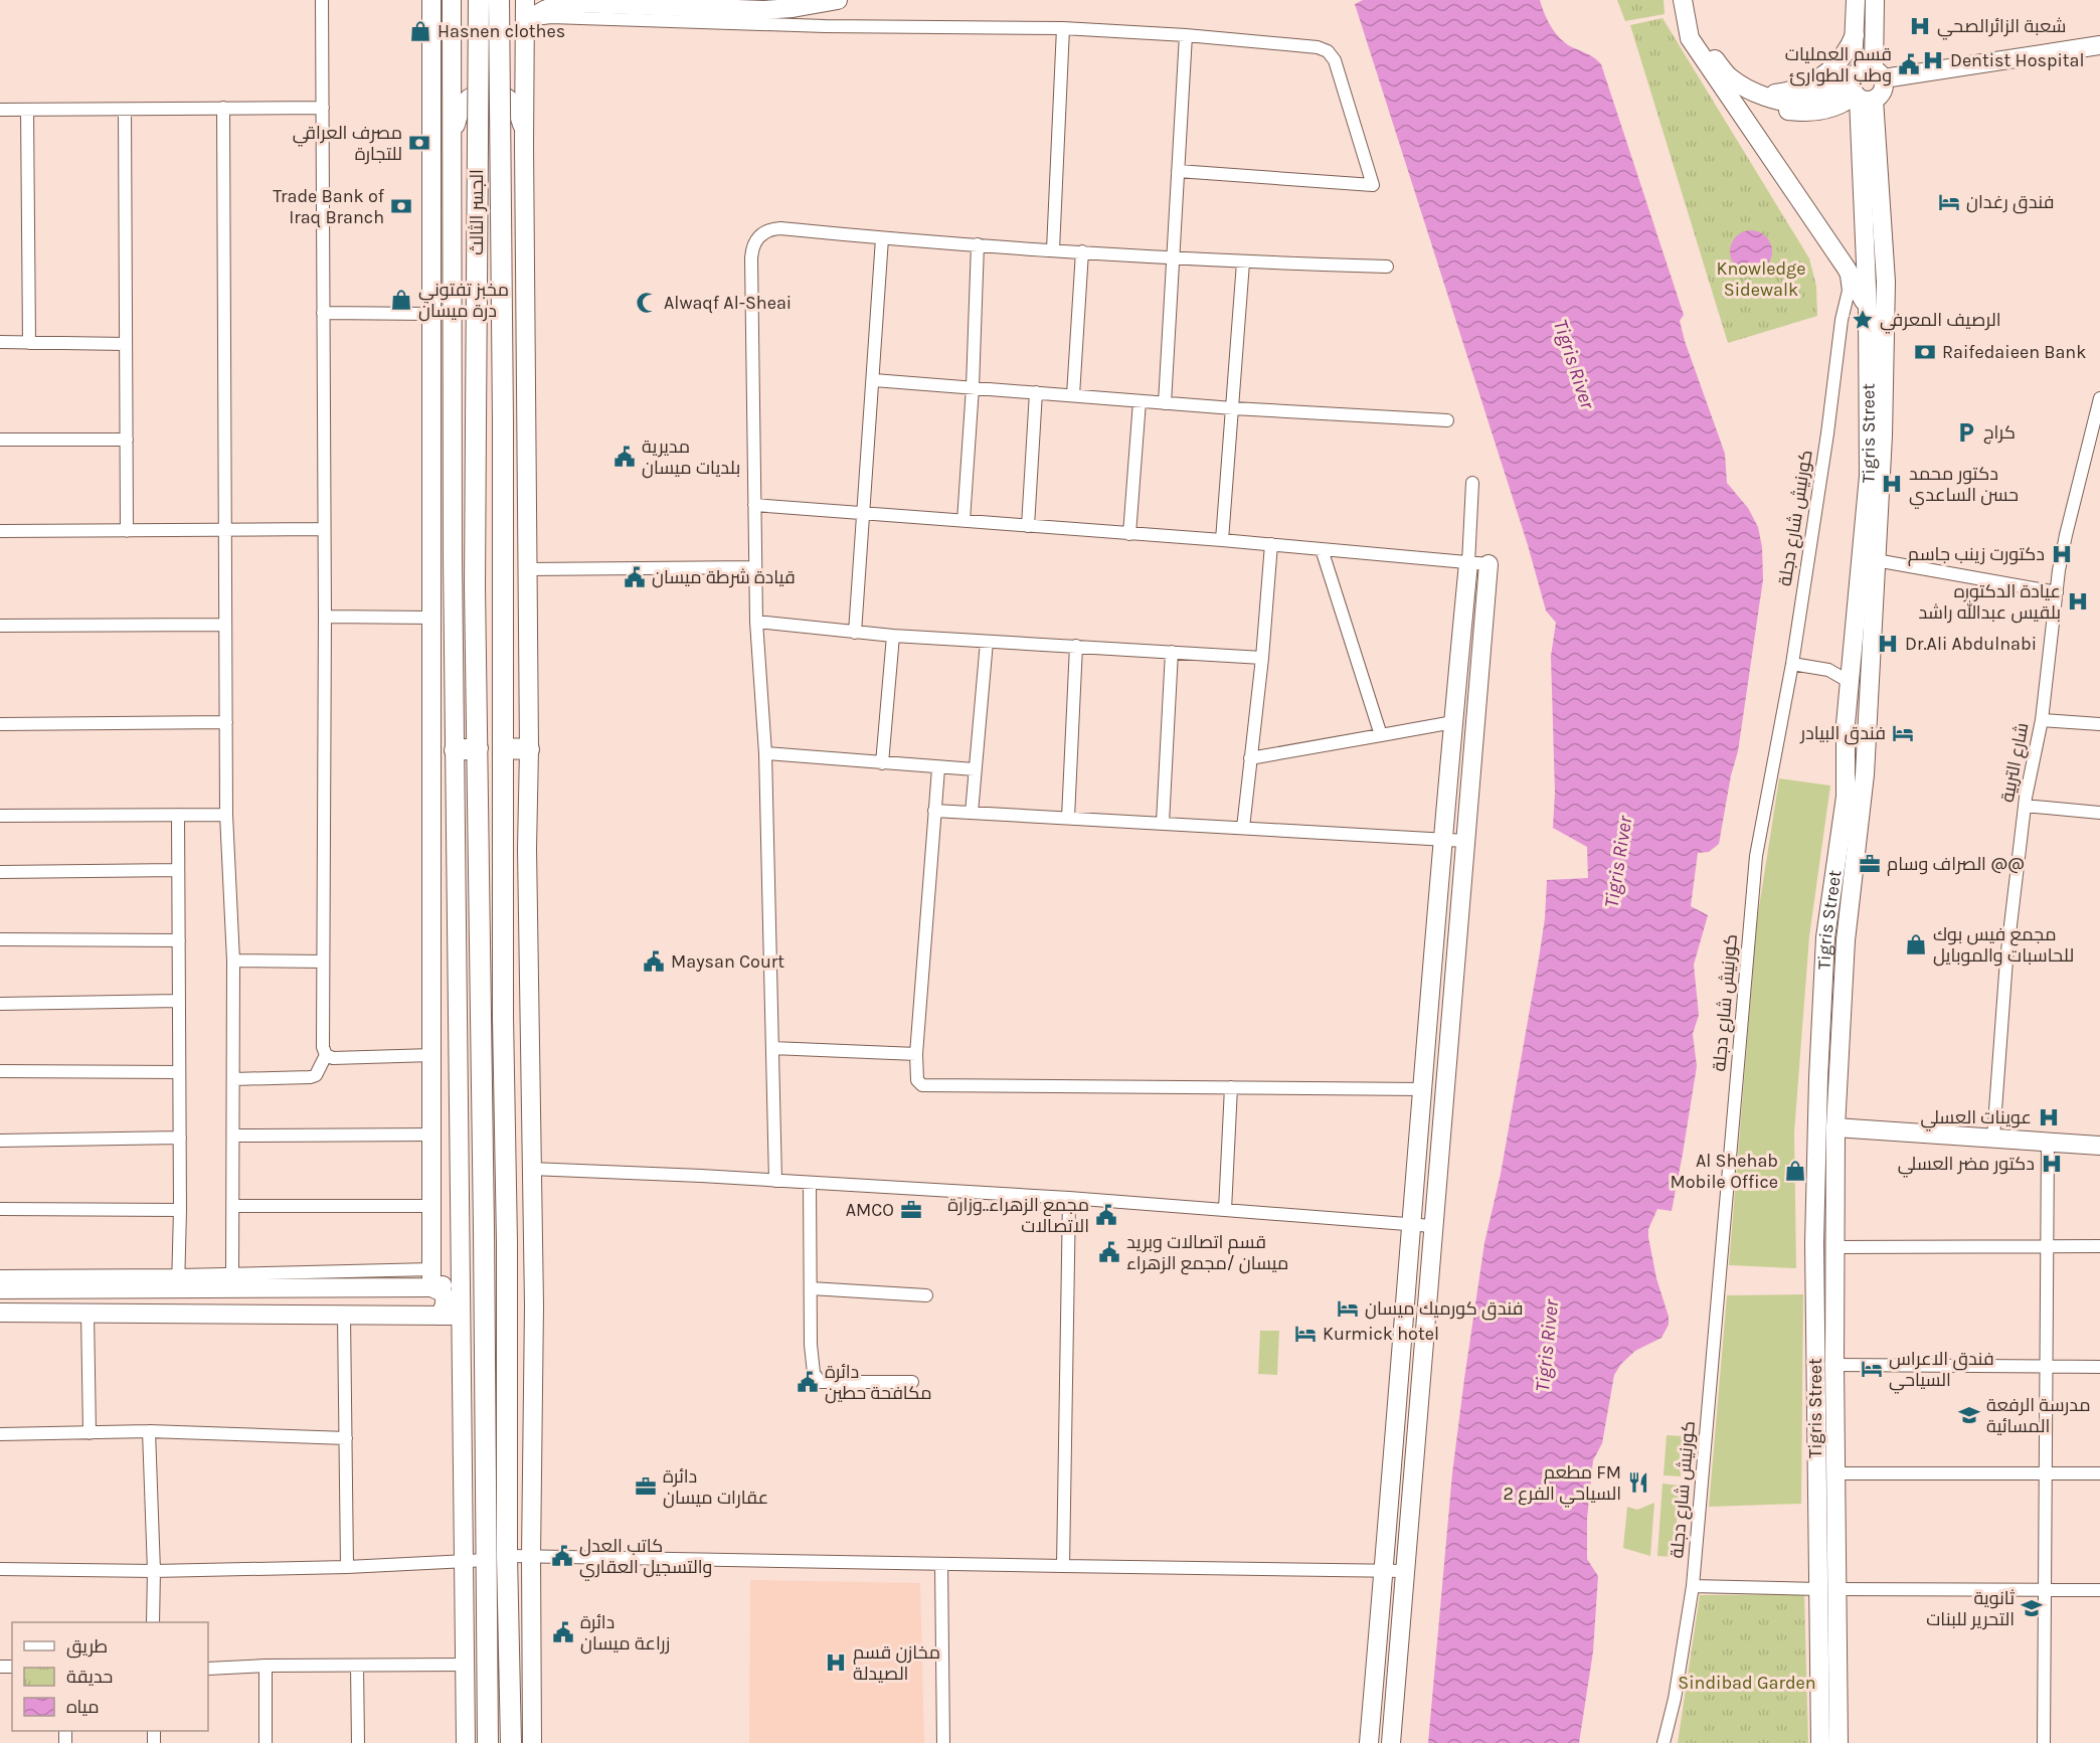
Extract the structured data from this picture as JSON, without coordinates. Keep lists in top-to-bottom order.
{
  "streets": {
    "main road": ["الجسر الثالث"],
    "street": ["Tigris Street", "كورنيش شارع دجلة", "شارع التربية"]
  },
  "water": ["Tigris River"],
  "parks": ["Knowledge Sidewalk", "Sindibad Garden"],
  "places": {
    "hospital": [
      "شعبة الزائرالصحي",
      "Dentist Hospital",
      "دكتور محمد حسن الساعدي",
      "دكتورت زينب جاسم",
      "عيادة الدكتوره بلقيس عبدالله راشد",
      "Dr.Ali Abdulnabi",
      "عوينات العسلي",
      "دكتور مضر العسلي",
      "مخازن قسم الصيدلة"
    ],
    "shop": [
      "Hasnen clothes",
      "مخبز تفتوني درة ميسان",
      "مجمع فيس بوك للحاسبات والموبايل",
      "Al Shehab Mobile Office"
    ],
    "public building": [
      "قسم العمليات وطب الطوارئ",
      "مديرية بلديات ميسان",
      "قيادة شرطة ميسان",
      "Maysan Court",
      "مجمع الزهراء..وزارة الاتصالات",
      "قسم اتصالات وبريد ميسان /مجمع الزهراء",
      "دائرة مكافحة حطين",
      "كاتب العدل والتسجيل العقاري",
      "دائرة زراعة ميسان"
    ],
    "bank": ["مصرف العراقي للتجارة", "Trade Bank of Iraq Branch", "Raifedaieen Bank"],
    "hotel": [
      "فندق رغدان",
      "فندق البيادر",
      "فندق كورميك ميسان",
      "Kurmick hotel",
      "فندق الاعراس السياحي"
    ],
    "mosque": ["Alwaqf Al-Sheai"],
    "place": ["الرصيف المعرفي"],
    "parking": ["كراج"],
    "office": ["الصراف وسام @@", "AMCO", "دائرة عقارات ميسان"],
    "school or university": ["مدرسة الرفعة المسائية", "ثانوية التحرير للبنات"],
    "restaurant": ["مطعم FM السياحي الفرع 2"]
  },
  "legend": ["طريق", "حديقة", "مياه"]
}
